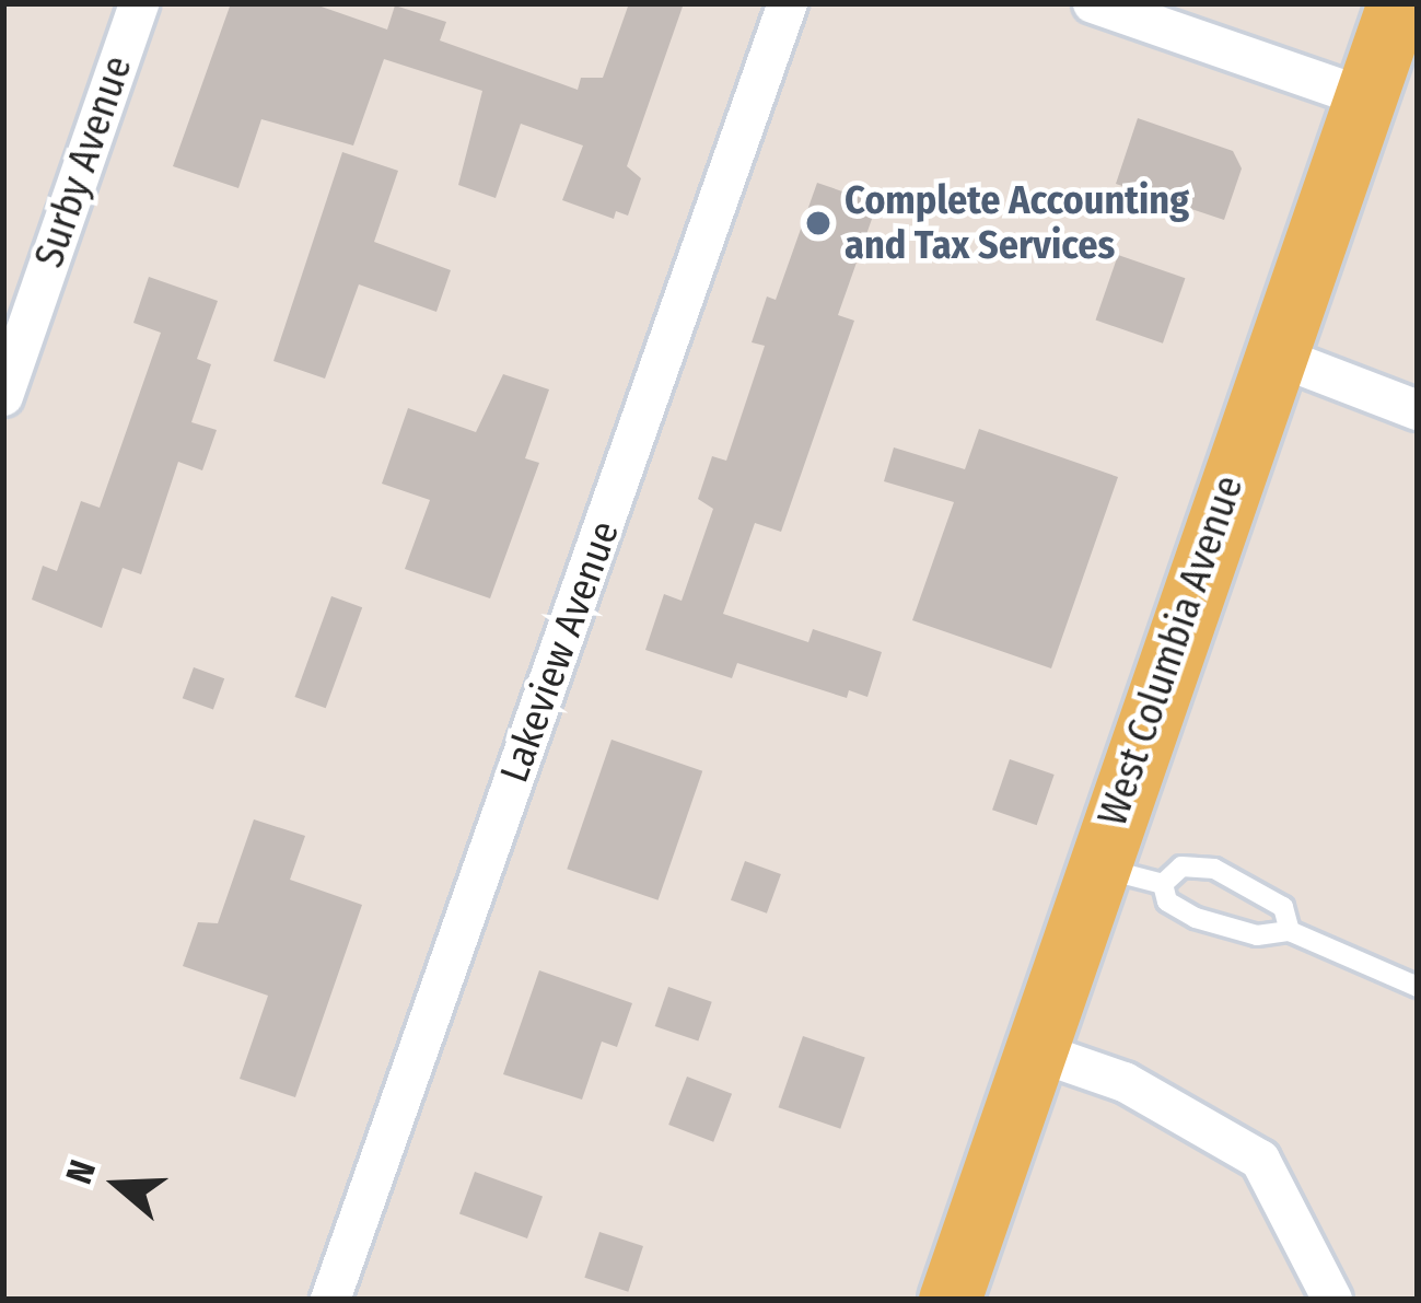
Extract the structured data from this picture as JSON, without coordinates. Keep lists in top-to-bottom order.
{
  "streets": {
    "main road": ["West Columbia Avenue"],
    "street": ["Surby Avenue", "Lakeview Avenue"]
  },
  "places": ["Complete Accounting and Tax Services"],
  "north": "left"
}
